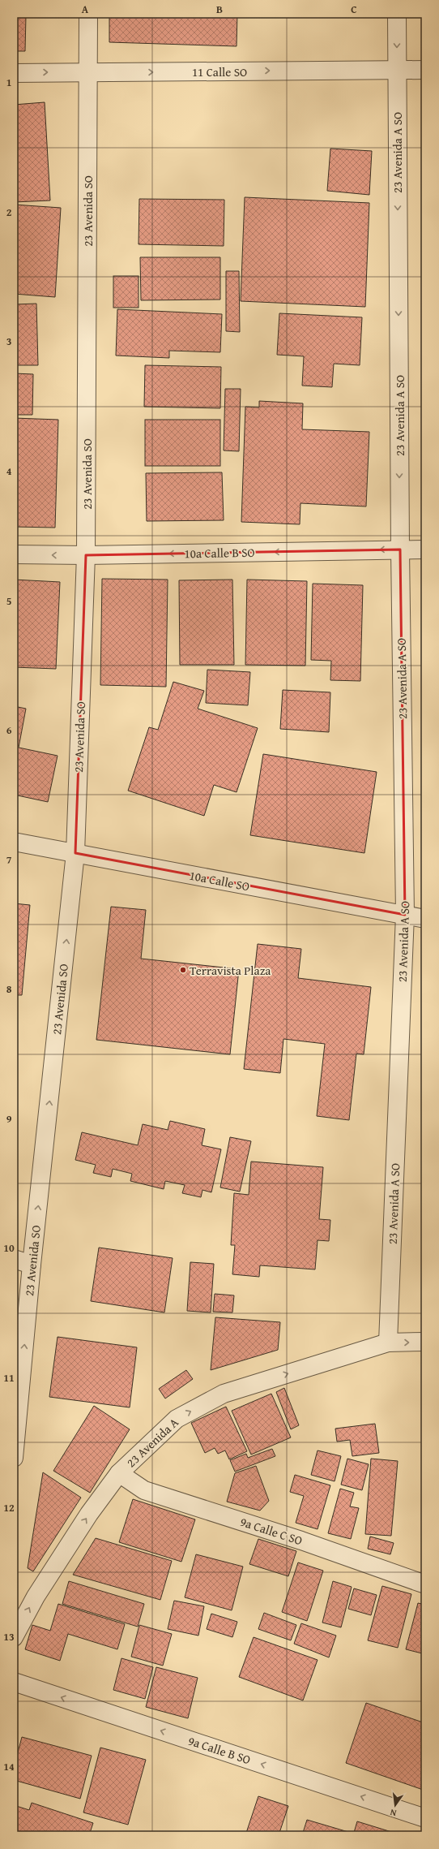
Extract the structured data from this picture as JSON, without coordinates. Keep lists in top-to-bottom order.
{
  "streets": {
    "street": [
      "11 Calle SO",
      "23 Avenida A SO",
      "23 Avenida SO",
      "10a Calle B SO",
      "10a Calle SO",
      "23 Avenida A",
      "9a Calle C SO",
      "9a Calle B SO"
    ]
  },
  "crossings": [
    ["11 Calle SO", "23 Avenida A SO"],
    ["11 Calle SO", "23 Avenida SO"],
    ["23 Avenida A SO", "10a Calle B SO"],
    ["23 Avenida A SO", "10a Calle SO"],
    ["23 Avenida A SO", "23 Avenida A"],
    ["23 Avenida SO", "10a Calle B SO"],
    ["23 Avenida SO", "10a Calle SO"],
    ["23 Avenida A", "9a Calle C SO"]
  ],
  "one_way": [
    "11 Calle SO",
    "23 Avenida A SO",
    "23 Avenida SO",
    "10a Calle B SO",
    "23 Avenida A",
    "9a Calle B SO"
  ],
  "places": ["Terravista Plaza"],
  "north": "bottom",
  "grid": {
    "columns": ["A", "B", "C"],
    "rows": [
      "1",
      "2",
      "3",
      "4",
      "5",
      "6",
      "7",
      "8",
      "9",
      "10",
      "11",
      "12",
      "13",
      "14"
    ]
  }
}
